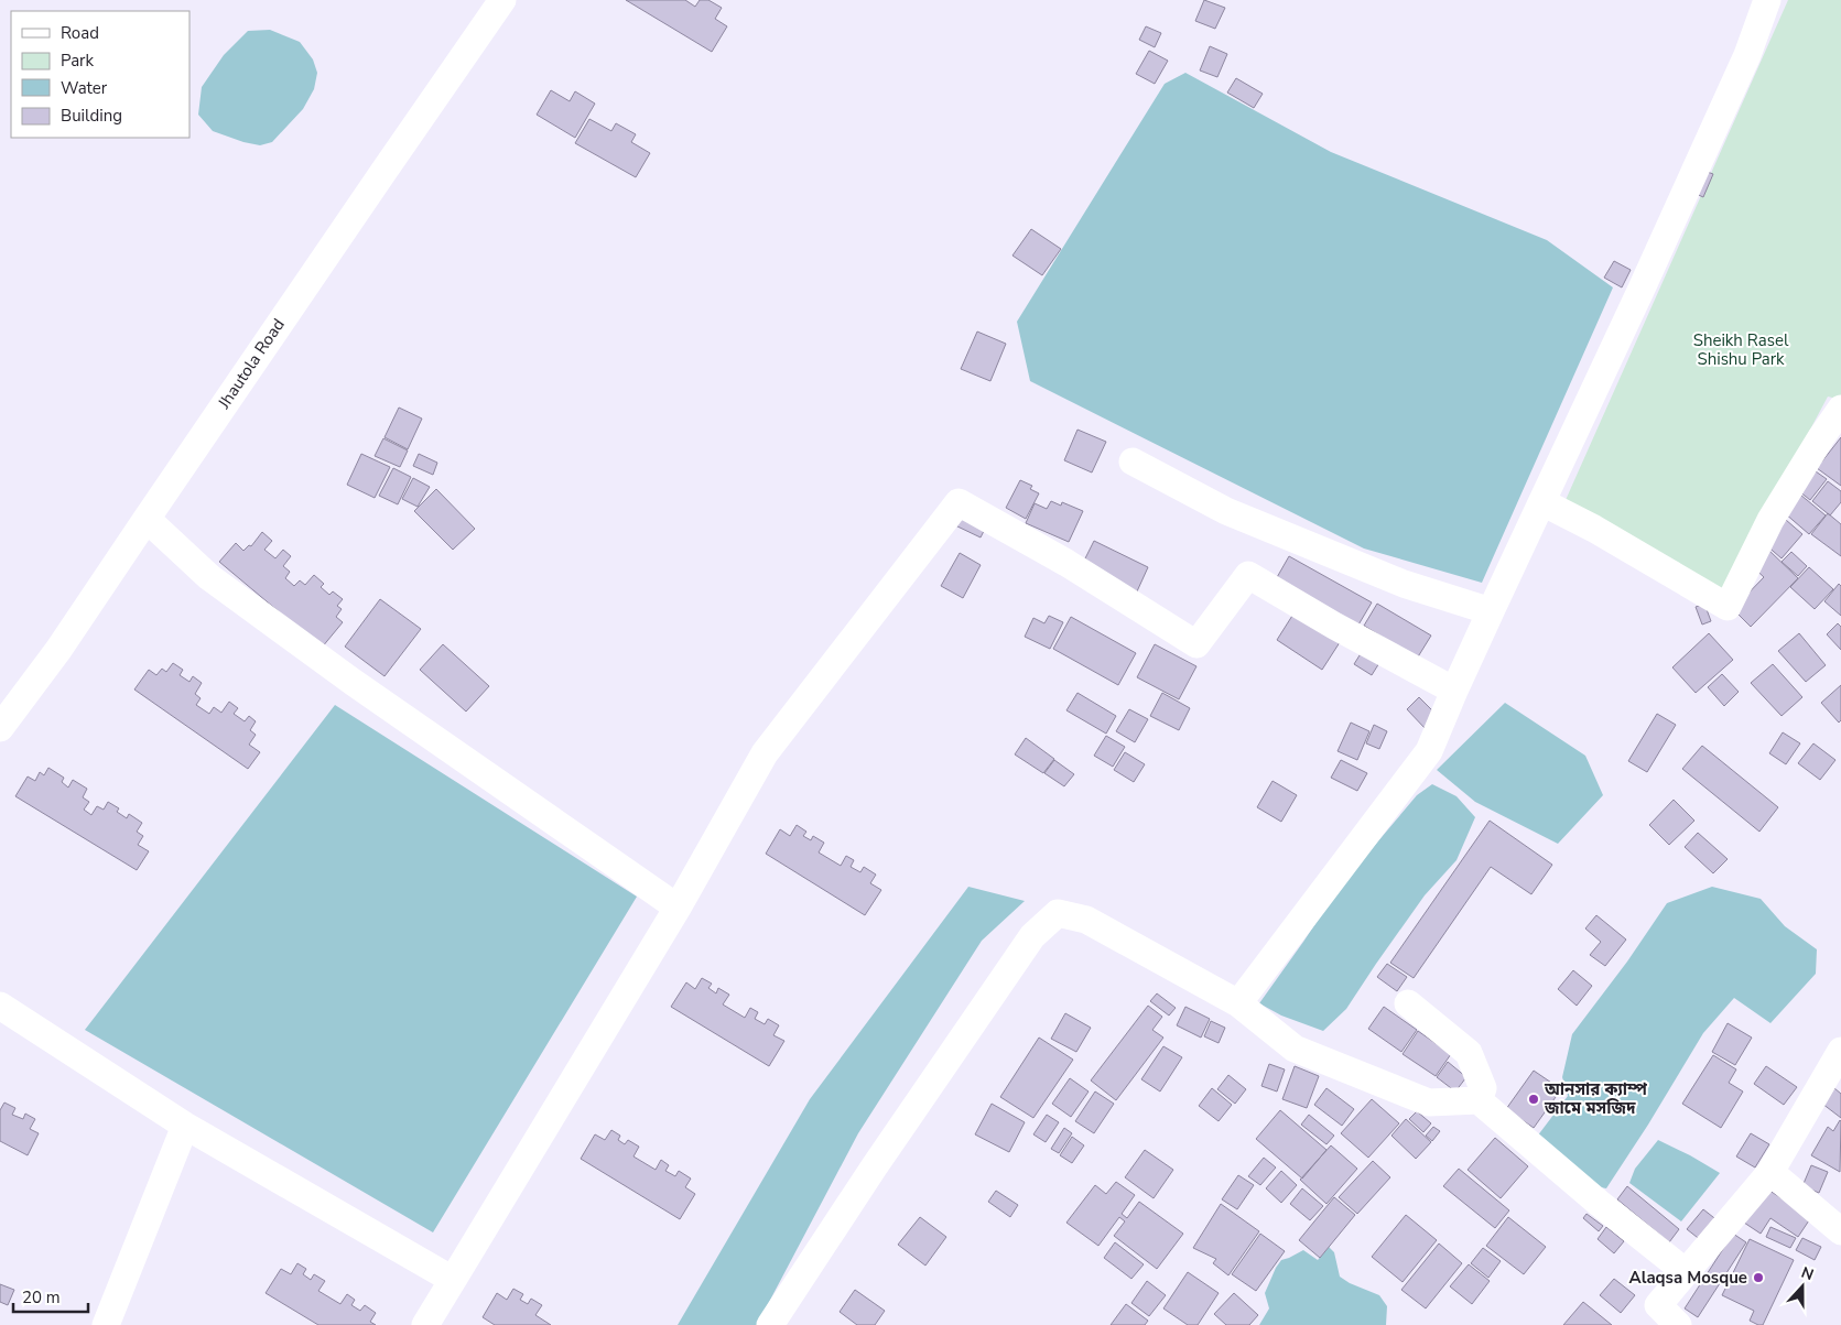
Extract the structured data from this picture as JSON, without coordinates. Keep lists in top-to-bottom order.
{
  "streets": {
    "street": ["Jhautola Road"]
  },
  "parks": ["Sheikh Rasel Shishu Park"],
  "places": ["আনসার ক্যাম্প জামে মসজিদ", "Alaqsa Mosque"],
  "legend": [
    "Road",
    "Park",
    "Water",
    "Building"
  ],
  "scale_bar": "20 m",
  "north": "top"
}
